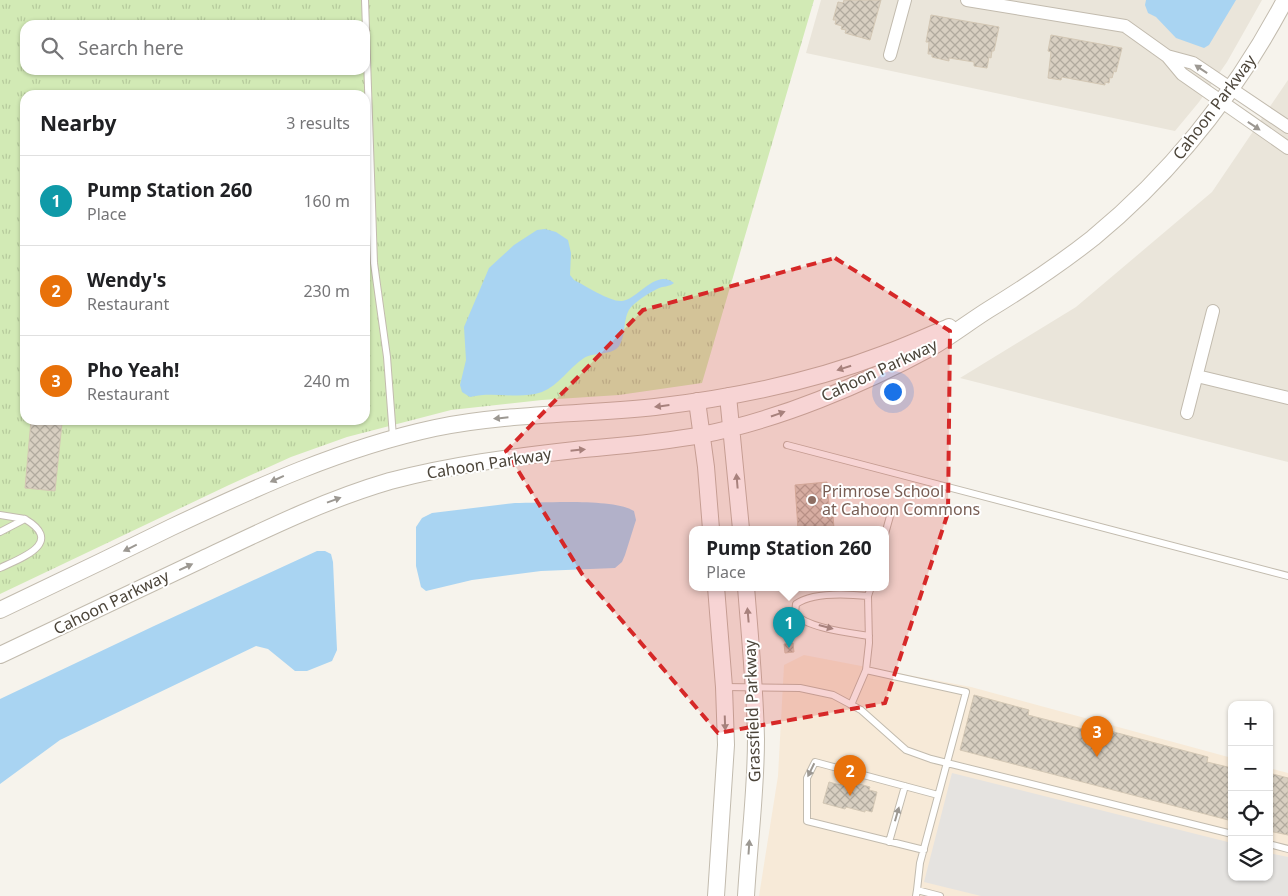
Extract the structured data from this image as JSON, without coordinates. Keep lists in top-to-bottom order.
{
  "streets": {
    "street": ["Cahoon Parkway", "Grassfield Parkway"]
  },
  "places": ["Primrose School at Cahoon Commons"],
  "page": {
    "search": "Search here",
    "heading": ["Nearby", "3 results"],
    "list": [
      {
        "mark": "1",
        "name": "Pump Station 260",
        "note": "Place",
        "value": "160 m"
      },
      {
        "mark": "2",
        "name": "Wendy's",
        "note": "Restaurant",
        "value": "230 m"
      },
      {
        "mark": "3",
        "name": "Pho Yeah!",
        "note": "Restaurant",
        "value": "240 m"
      }
    ],
    "popup": ["Pump Station 260", "Place"],
    "pins": ["1", "3", "2"],
    "map_buttons": ["+", "−"]
  }
}
